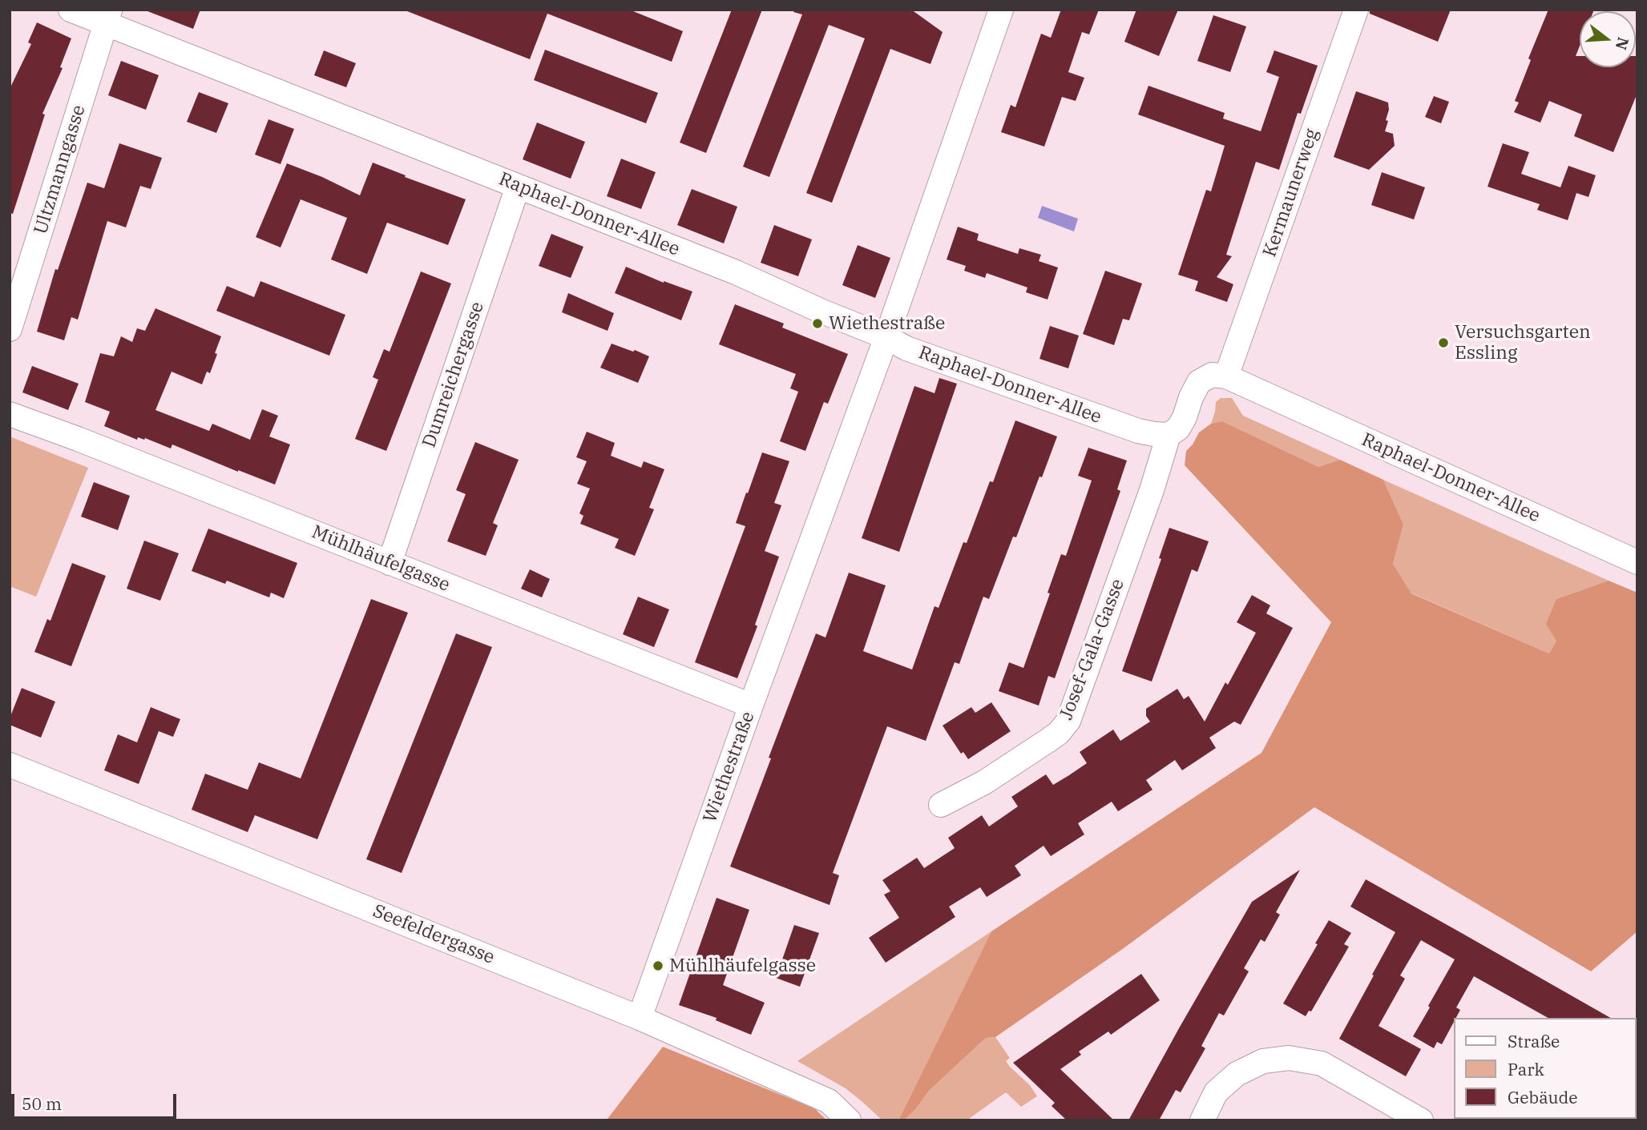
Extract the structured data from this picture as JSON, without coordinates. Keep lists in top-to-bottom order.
{
  "streets": {
    "street": [
      "Ultzmanngasse",
      "Kermaunerweg",
      "Raphael-Donner-Allee",
      "Dumreichergasse",
      "Mühlhäufelgasse",
      "Josef-Gala-Gasse",
      "Wiethestraße",
      "Seefeldergasse"
    ]
  },
  "crossings": [
    ["Ultzmanngasse", "Raphael-Donner-Allee"],
    ["Kermaunerweg", "Raphael-Donner-Allee"],
    ["Raphael-Donner-Allee", "Dumreichergasse"],
    ["Raphael-Donner-Allee", "Josef-Gala-Gasse"],
    ["Raphael-Donner-Allee", "Wiethestraße"],
    ["Dumreichergasse", "Mühlhäufelgasse"],
    ["Mühlhäufelgasse", "Wiethestraße"],
    ["Wiethestraße", "Seefeldergasse"]
  ],
  "places": ["Wiethestraße", "Versuchsgarten Essling", "Mühlhäufelgasse"],
  "legend": ["Straße", "Park", "Gebäude"],
  "scale_bar": "50 m",
  "north": "right"
}
